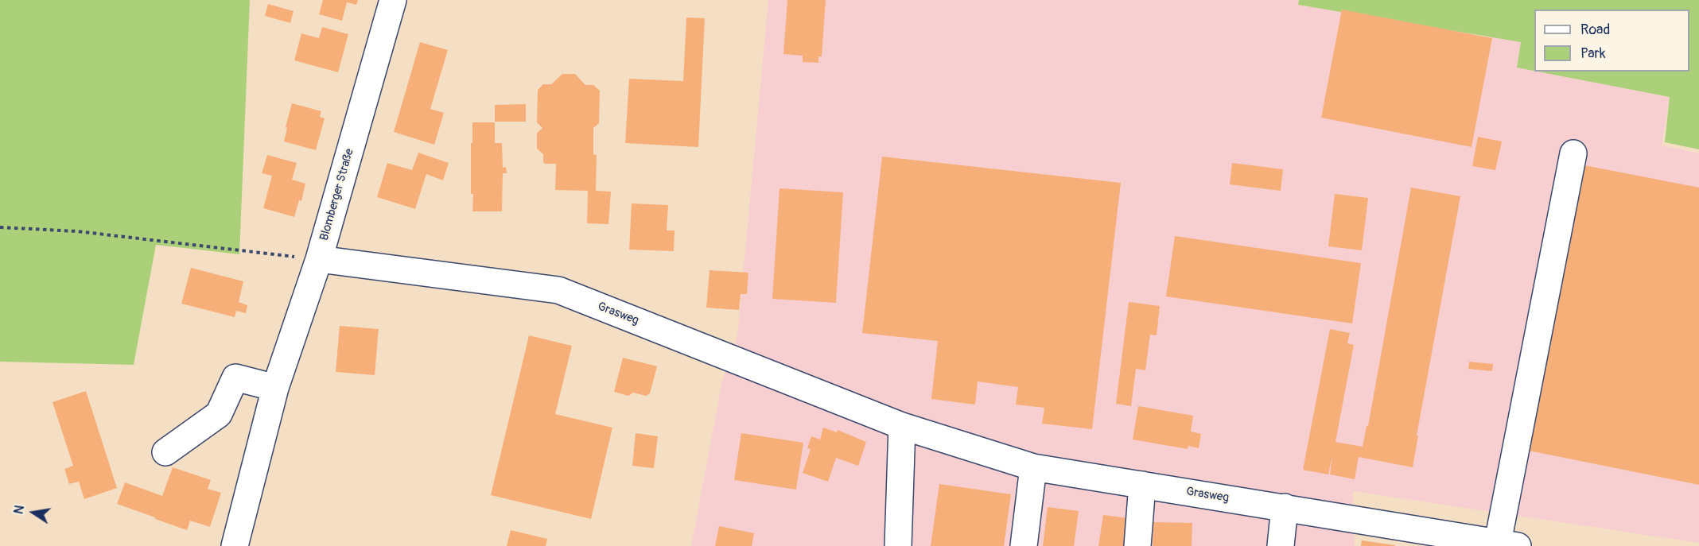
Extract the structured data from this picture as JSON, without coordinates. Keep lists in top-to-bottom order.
{
  "streets": {
    "street": ["Blomberger Straße", "Grasweg"]
  },
  "crossings": [
    ["Blomberger Straße", "Grasweg"]
  ],
  "legend": ["Road", "Park"],
  "north": "left"
}
